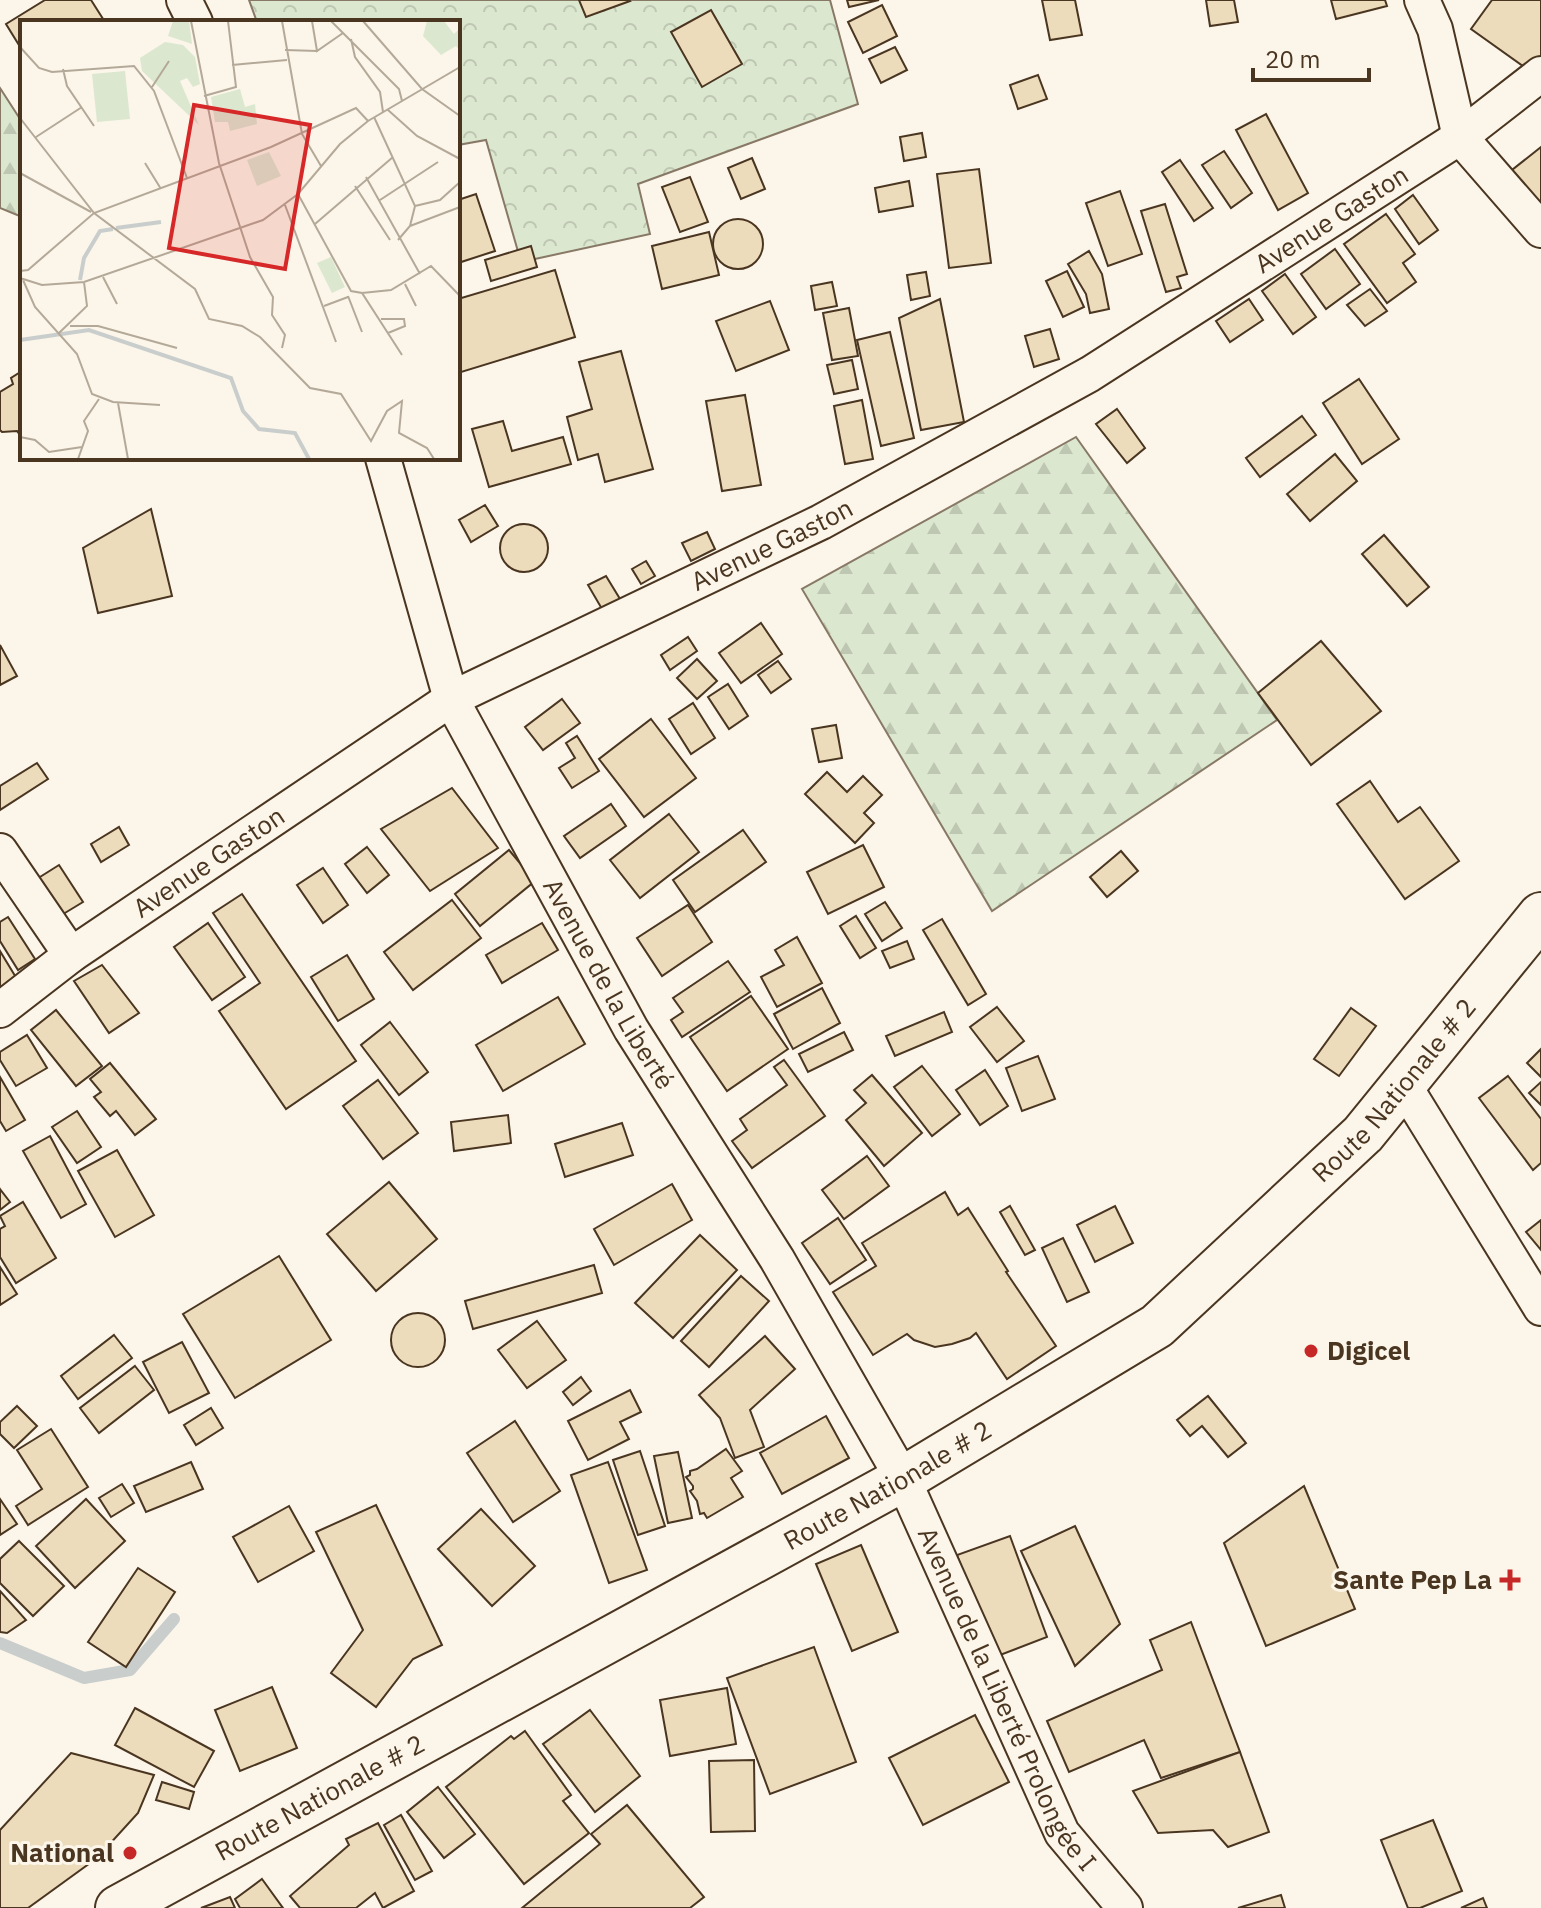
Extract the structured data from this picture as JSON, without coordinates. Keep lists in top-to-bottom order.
{
  "streets": {
    "main road": ["Route Nationale # 2"],
    "street": ["Avenue Gaston", "Avenue de la Liberté", "Avenue de la Liberté Prolongée I"]
  },
  "crossings": [
    ["Avenue Gaston", "Avenue de la Liberté"],
    ["Avenue de la Liberté", "Route Nationale # 2"],
    ["Avenue de la Liberté", "Avenue de la Liberté Prolongée I"],
    ["Route Nationale # 2", "Avenue de la Liberté Prolongée I"]
  ],
  "places": {
    "other": ["Digicel", "National"],
    "health": ["Sante Pep La"]
  },
  "scale_bar": "20 m"
}
